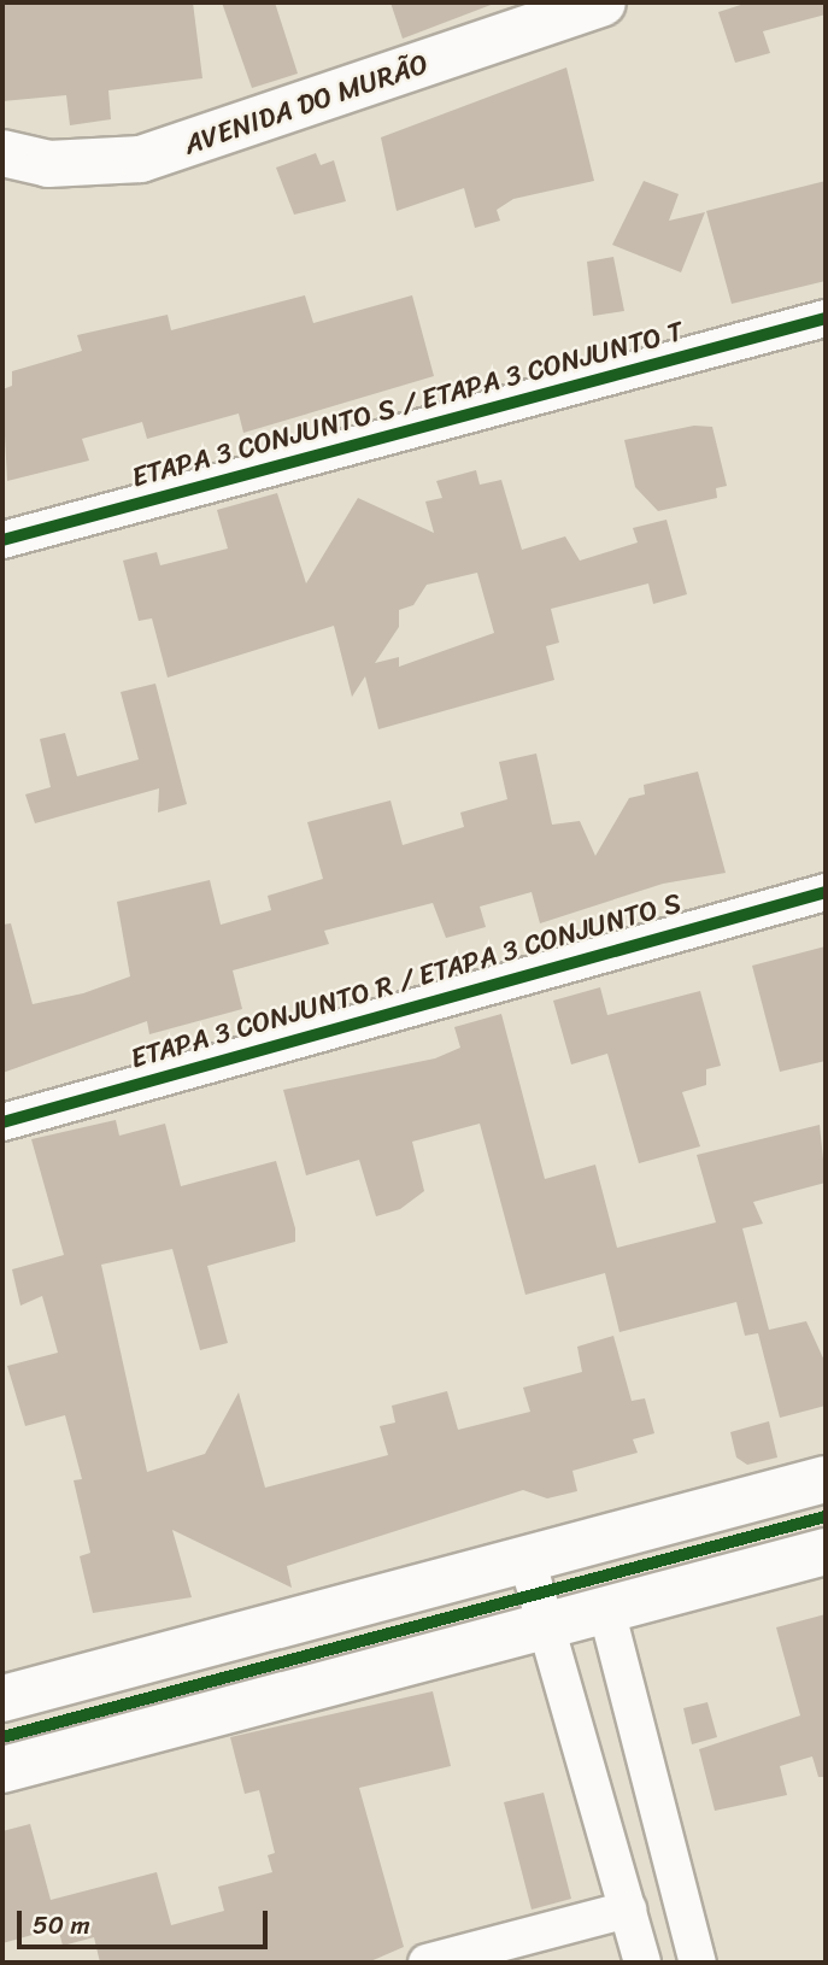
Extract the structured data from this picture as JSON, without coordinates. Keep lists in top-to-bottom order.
{
  "streets": {
    "street": ["AVENIDA DO MURÃO", "ETAPA 3 CONJUNTO S / ETAPA 3 CONJUNTO T", "ETAPA 3 CONJUNTO R / ETAPA 3 CONJUNTO S"]
  },
  "scale_bar": "50 m"
}
